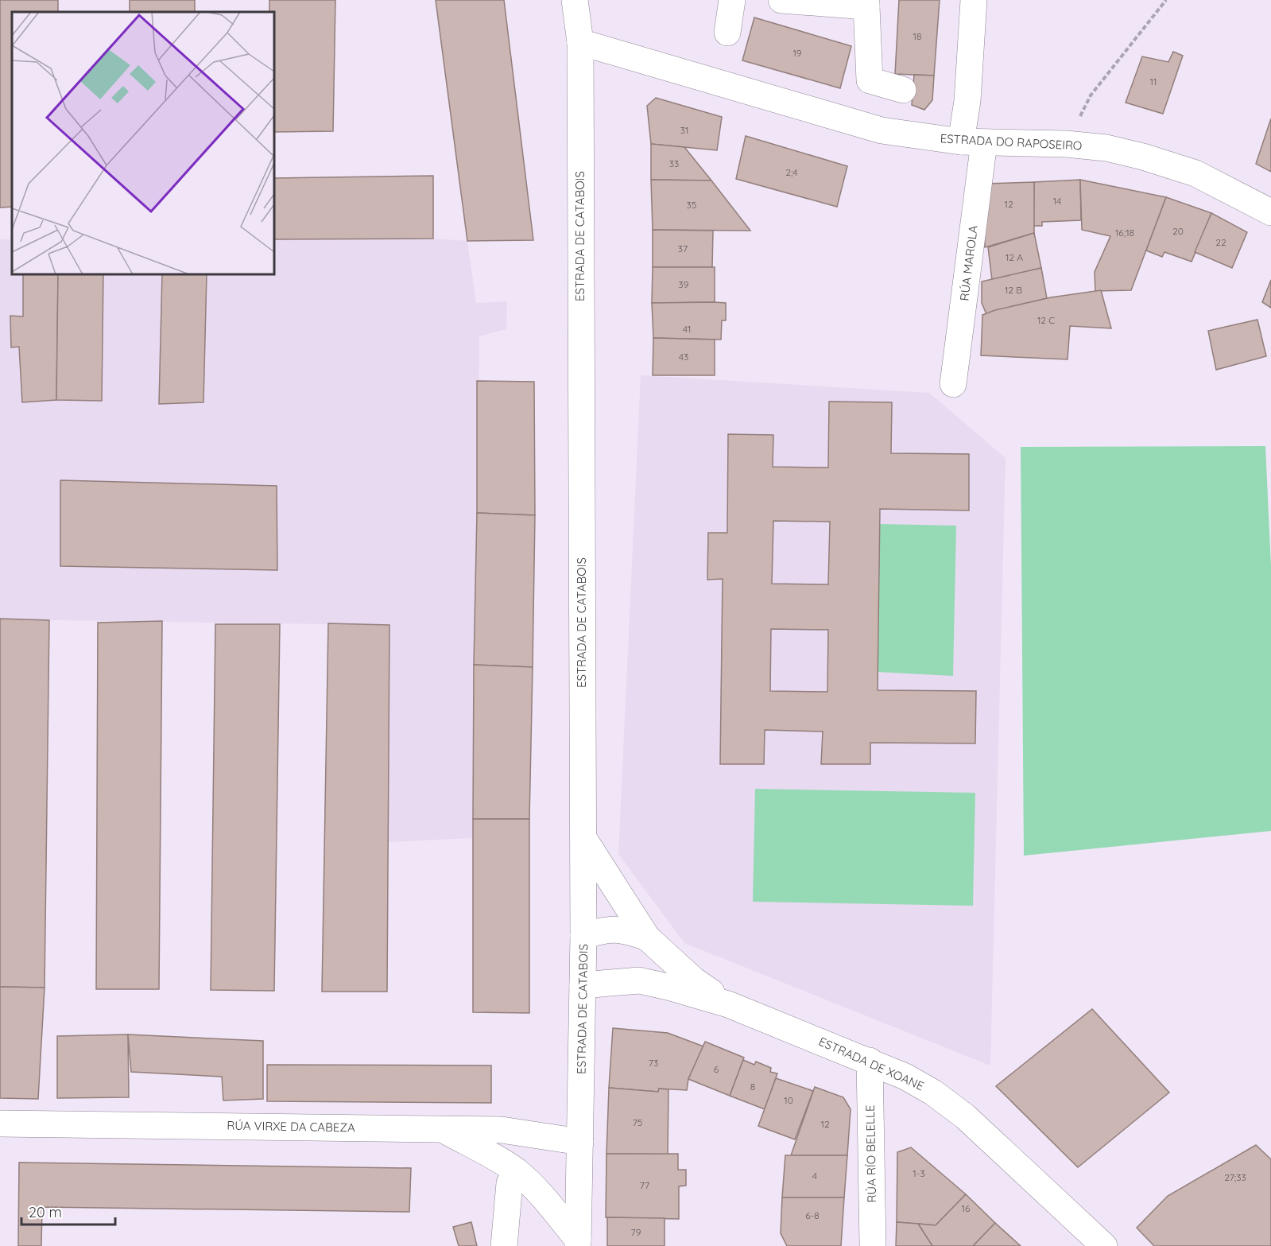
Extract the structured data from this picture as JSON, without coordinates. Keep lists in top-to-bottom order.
{
  "streets": {
    "main road": [
      "ESTRADA DO RAPOSEIRO",
      "ESTRADA DE CATABOIS",
      "RÚA MAROLA",
      "ESTRADA DE XOANE",
      "RÚA VIRXE DA CABEZA",
      "RÚA RÍO BELELLE"
    ]
  },
  "crossings": [
    ["ESTRADA DO RAPOSEIRO", "ESTRADA DE CATABOIS"],
    ["ESTRADA DO RAPOSEIRO", "RÚA MAROLA"],
    ["ESTRADA DE CATABOIS", "RÚA VIRXE DA CABEZA"],
    ["ESTRADA DE XOANE", "RÚA RÍO BELELLE"]
  ],
  "house_numbers": [
    "18",
    "19",
    "11",
    "31",
    "33",
    "2;4",
    "14",
    "12",
    "35",
    "20",
    "16;18",
    "22",
    "37",
    "12 A",
    "39",
    "12 B",
    "12 C",
    "41",
    "43",
    "73",
    "6",
    "8",
    "10",
    "75",
    "12",
    "1-3",
    "4",
    "27;33",
    "77",
    "16",
    "6-8",
    "79"
  ],
  "scale_bar": "20 m"
}
